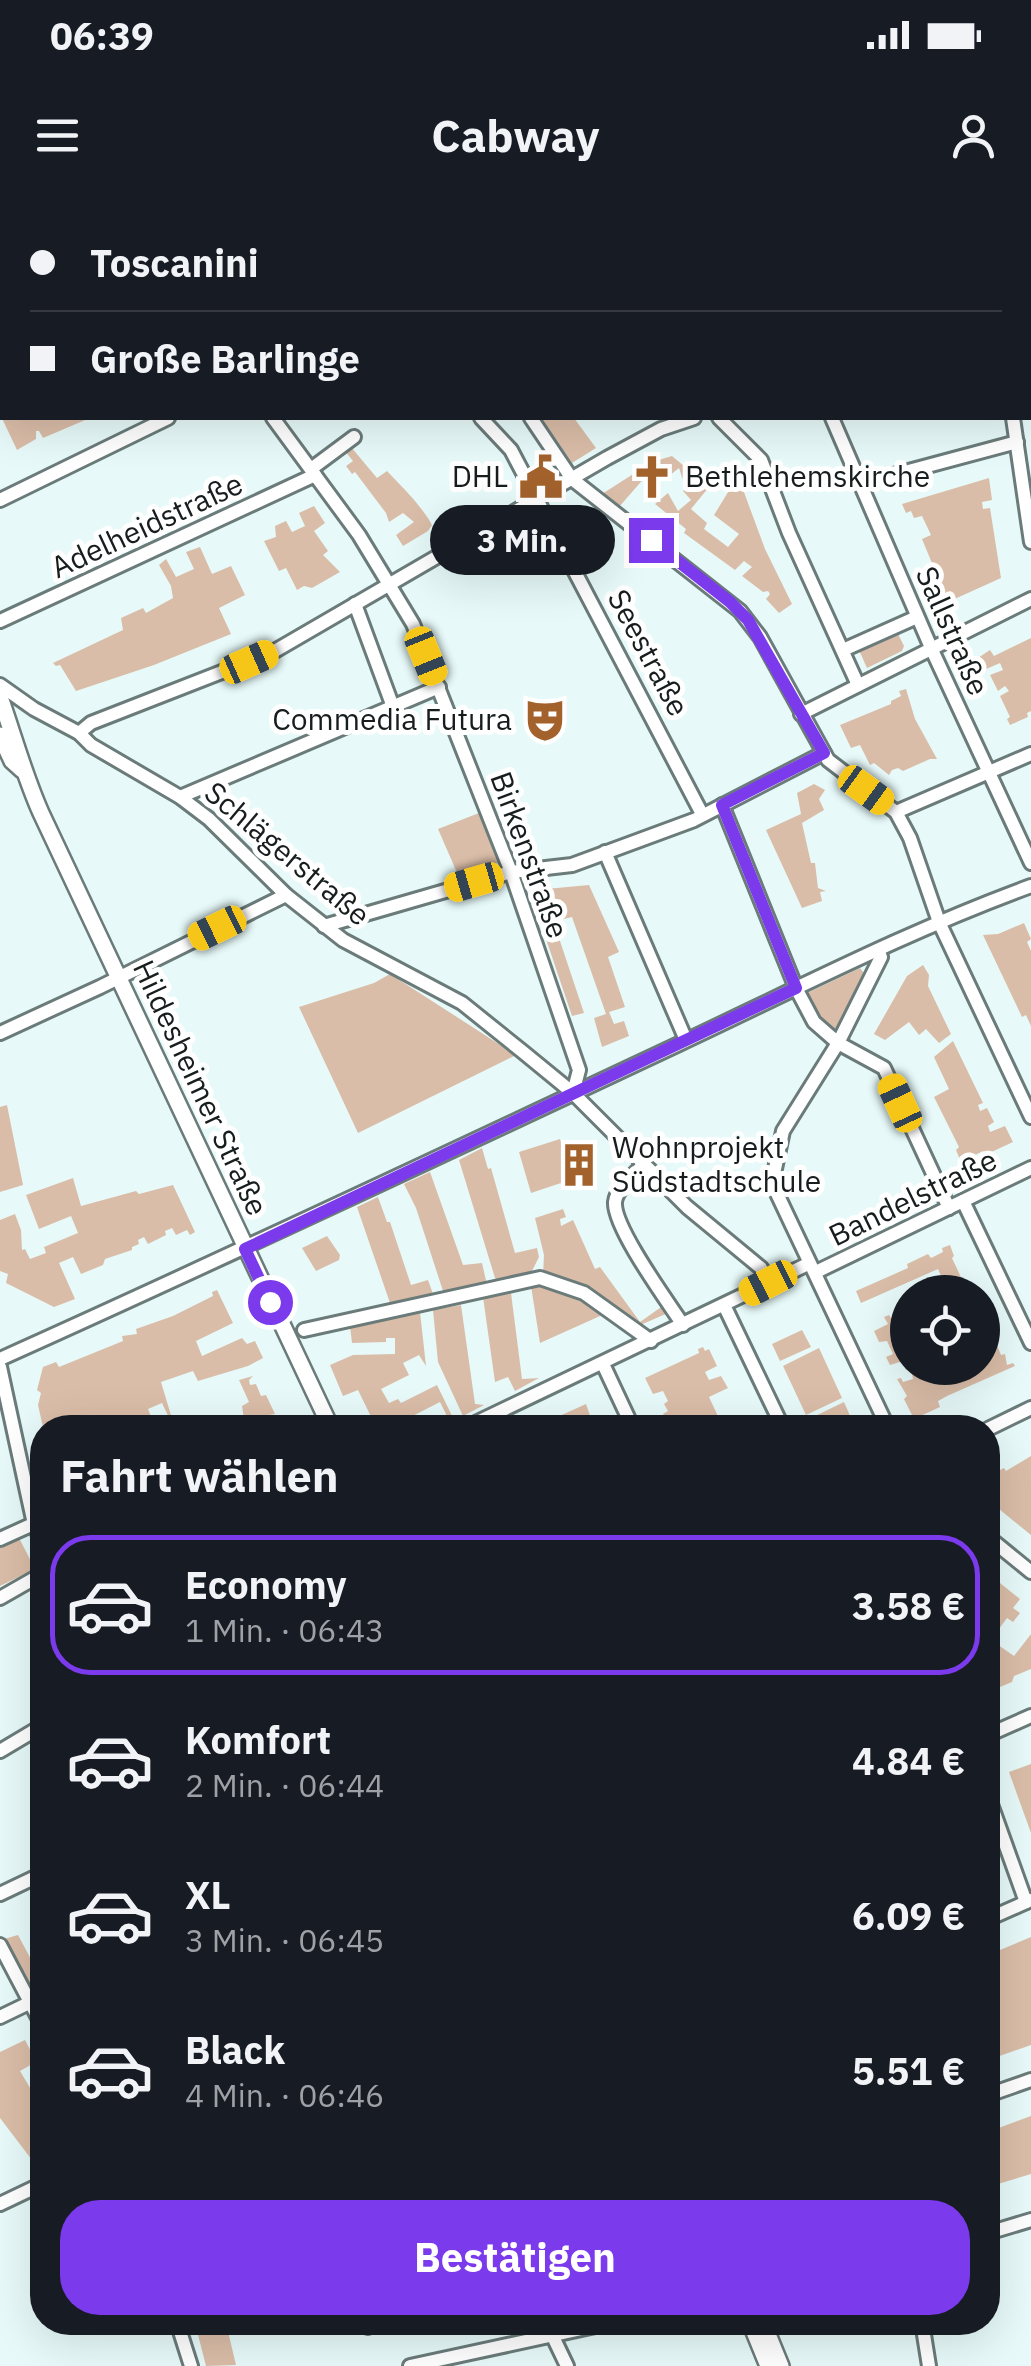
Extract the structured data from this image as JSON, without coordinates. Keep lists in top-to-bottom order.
{
  "streets": {
    "main road": ["Hildesheimer Straße"],
    "street": [
      "Adelheidstraße",
      "Sallstraße",
      "Seestraße",
      "Schlägerstraße",
      "Birkenstraße",
      "Bandelstraße"
    ]
  },
  "crossings": [
    ["Adelheidstraße", "Birkenstraße"],
    ["Schlägerstraße", "Birkenstraße"],
    ["Schlägerstraße", "Bandelstraße"]
  ],
  "places": {
    "public building": ["DHL"],
    "church": ["Bethlehemskirche"],
    "theatre": ["Commedia Futura"],
    "building": ["Wohnprojekt Südstadtschule"]
  },
  "page": {
    "status": "06:39",
    "header": "Cabway",
    "banner": ["Toscanini", "Große Barlinge"],
    "bubble": "3 Min.",
    "heading": "Fahrt wählen",
    "list": [
      {
        "name": "Economy",
        "note": "1 Min. · 06:43",
        "value": "3.58 €"
      },
      {
        "name": "Komfort",
        "note": "2 Min. · 06:44",
        "value": "4.84 €"
      },
      {
        "name": "XL",
        "note": "3 Min. · 06:45",
        "value": "6.09 €"
      },
      {
        "name": "Black",
        "note": "4 Min. · 06:46",
        "value": "5.51 €"
      }
    ],
    "buttons": "Bestätigen"
  }
}
